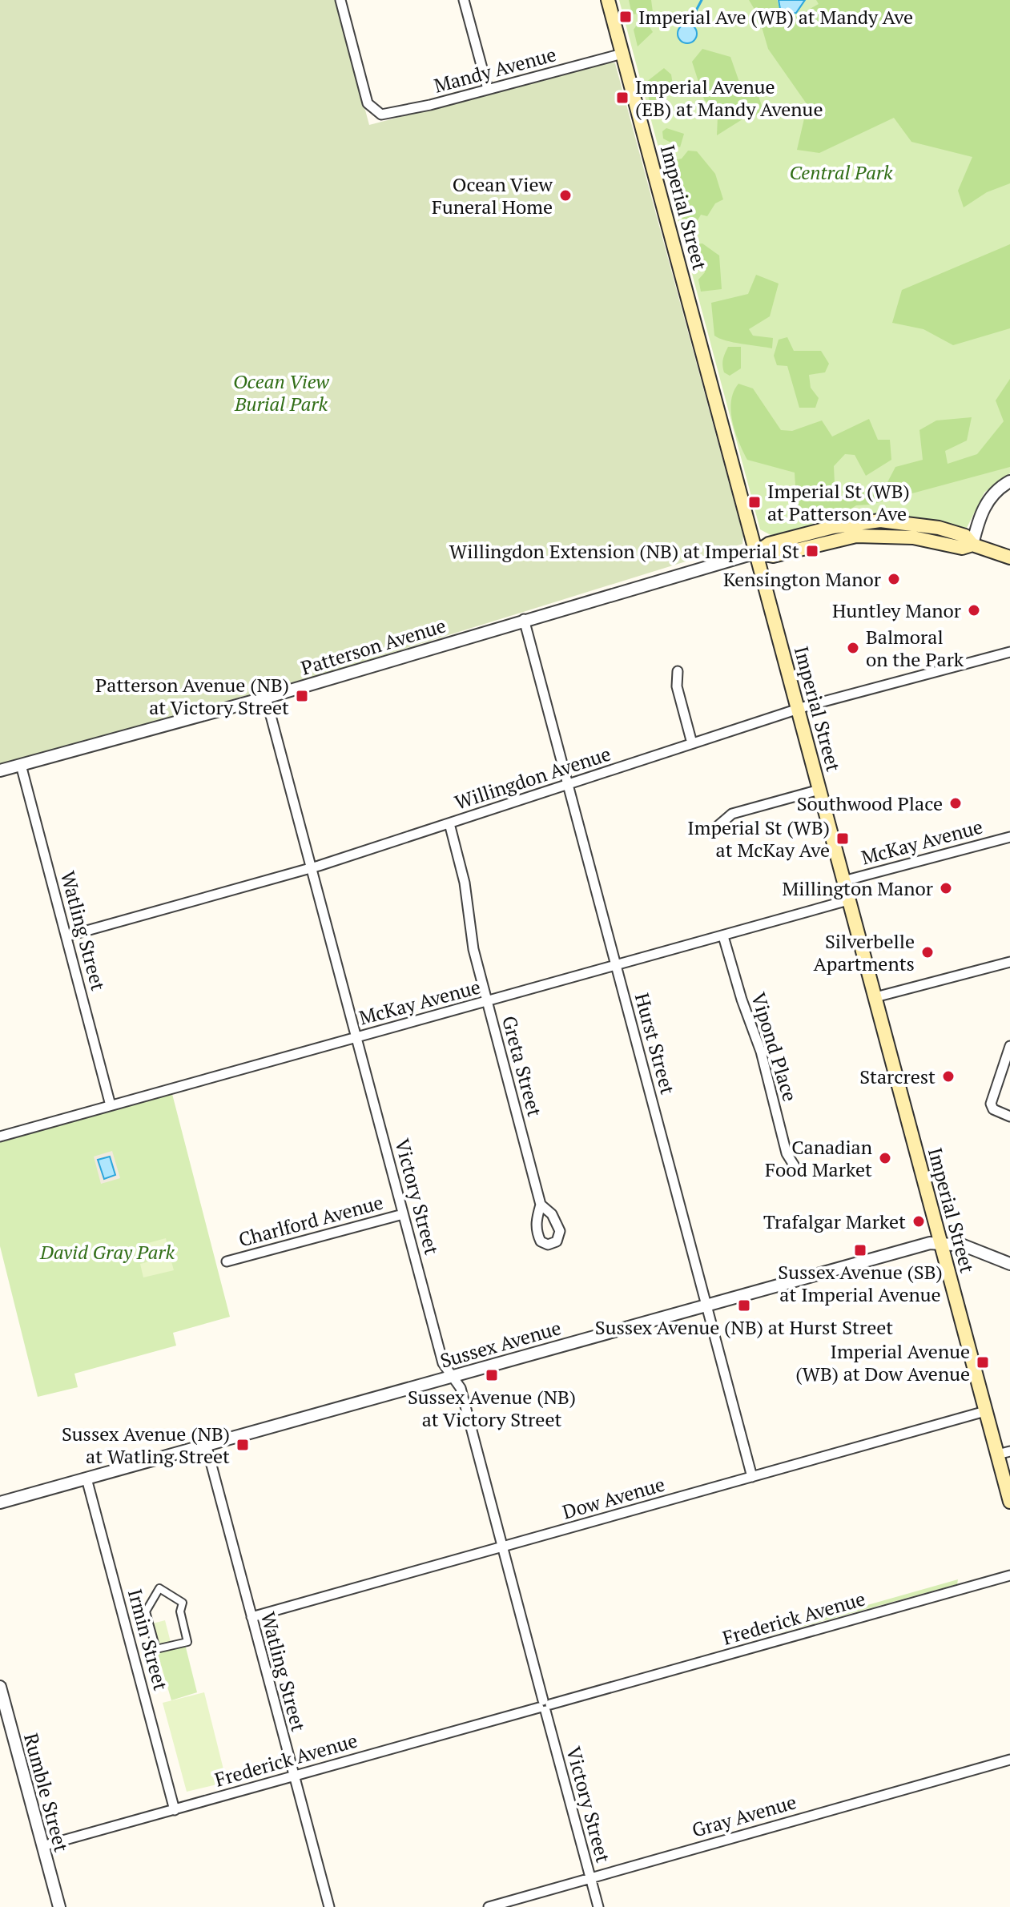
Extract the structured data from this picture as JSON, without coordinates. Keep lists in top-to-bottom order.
{
  "streets": {
    "main road": ["Imperial Street"],
    "street": [
      "Mandy Avenue",
      "Patterson Avenue",
      "Willingdon Avenue",
      "McKay Avenue",
      "Watling Street",
      "Hurst Street",
      "Vipond Place",
      "Greta Street",
      "Victory Street",
      "Charlford Avenue",
      "Sussex Avenue",
      "Dow Avenue",
      "Frederick Avenue",
      "Irmin Street",
      "Rumble Street",
      "Gray Avenue"
    ]
  },
  "crossings": [
    ["Mandy Avenue", "Imperial Street"],
    ["Imperial Street", "Patterson Avenue"],
    ["Imperial Street", "Willingdon Avenue"],
    ["Imperial Street", "McKay Avenue"],
    ["Imperial Street", "Sussex Avenue"],
    ["Imperial Street", "Dow Avenue"],
    ["Patterson Avenue", "Watling Street"],
    ["Patterson Avenue", "Hurst Street"],
    ["Patterson Avenue", "Victory Street"],
    ["Willingdon Avenue", "Watling Street"],
    ["Willingdon Avenue", "Hurst Street"],
    ["Willingdon Avenue", "Greta Street"],
    ["Willingdon Avenue", "Victory Street"],
    ["McKay Avenue", "Watling Street"],
    ["McKay Avenue", "Hurst Street"],
    ["McKay Avenue", "Vipond Place"],
    ["McKay Avenue", "Greta Street"],
    ["McKay Avenue", "Victory Street"],
    ["Watling Street", "Sussex Avenue"],
    ["Watling Street", "Dow Avenue"],
    ["Watling Street", "Frederick Avenue"],
    ["Hurst Street", "Sussex Avenue"],
    ["Hurst Street", "Dow Avenue"],
    ["Victory Street", "Charlford Avenue"],
    ["Victory Street", "Sussex Avenue"],
    ["Victory Street", "Dow Avenue"],
    ["Victory Street", "Frederick Avenue"],
    ["Victory Street", "Gray Avenue"],
    ["Sussex Avenue", "Irmin Street"],
    ["Frederick Avenue", "Irmin Street"],
    ["Frederick Avenue", "Rumble Street"]
  ],
  "parks": ["Central Park", "Ocean View Burial Park", "David Gray Park"],
  "places": {
    "transit": [
      "Imperial Ave (WB) at Mandy Ave",
      "Imperial Avenue (EB) at Mandy Avenue",
      "Imperial St (WB) at Patterson Ave",
      "Willingdon Extension (NB) at Imperial St",
      "Patterson Avenue (NB) at Victory Street",
      "Imperial St (WB) at McKay Ave",
      "Sussex Avenue (SB) at Imperial Avenue",
      "Sussex Avenue (NB) at Hurst Street",
      "Imperial Avenue (WB) at Dow Avenue",
      "Sussex Avenue (NB) at Victory Street",
      "Sussex Avenue (NB) at Watling Street"
    ],
    "other": [
      "Ocean View Funeral Home",
      "Kensington Manor",
      "Huntley Manor",
      "Balmoral on the Park",
      "Southwood Place",
      "Millington Manor",
      "Silverbelle Apartments",
      "Starcrest",
      "Canadian Food Market",
      "Trafalgar Market"
    ]
  }
}
